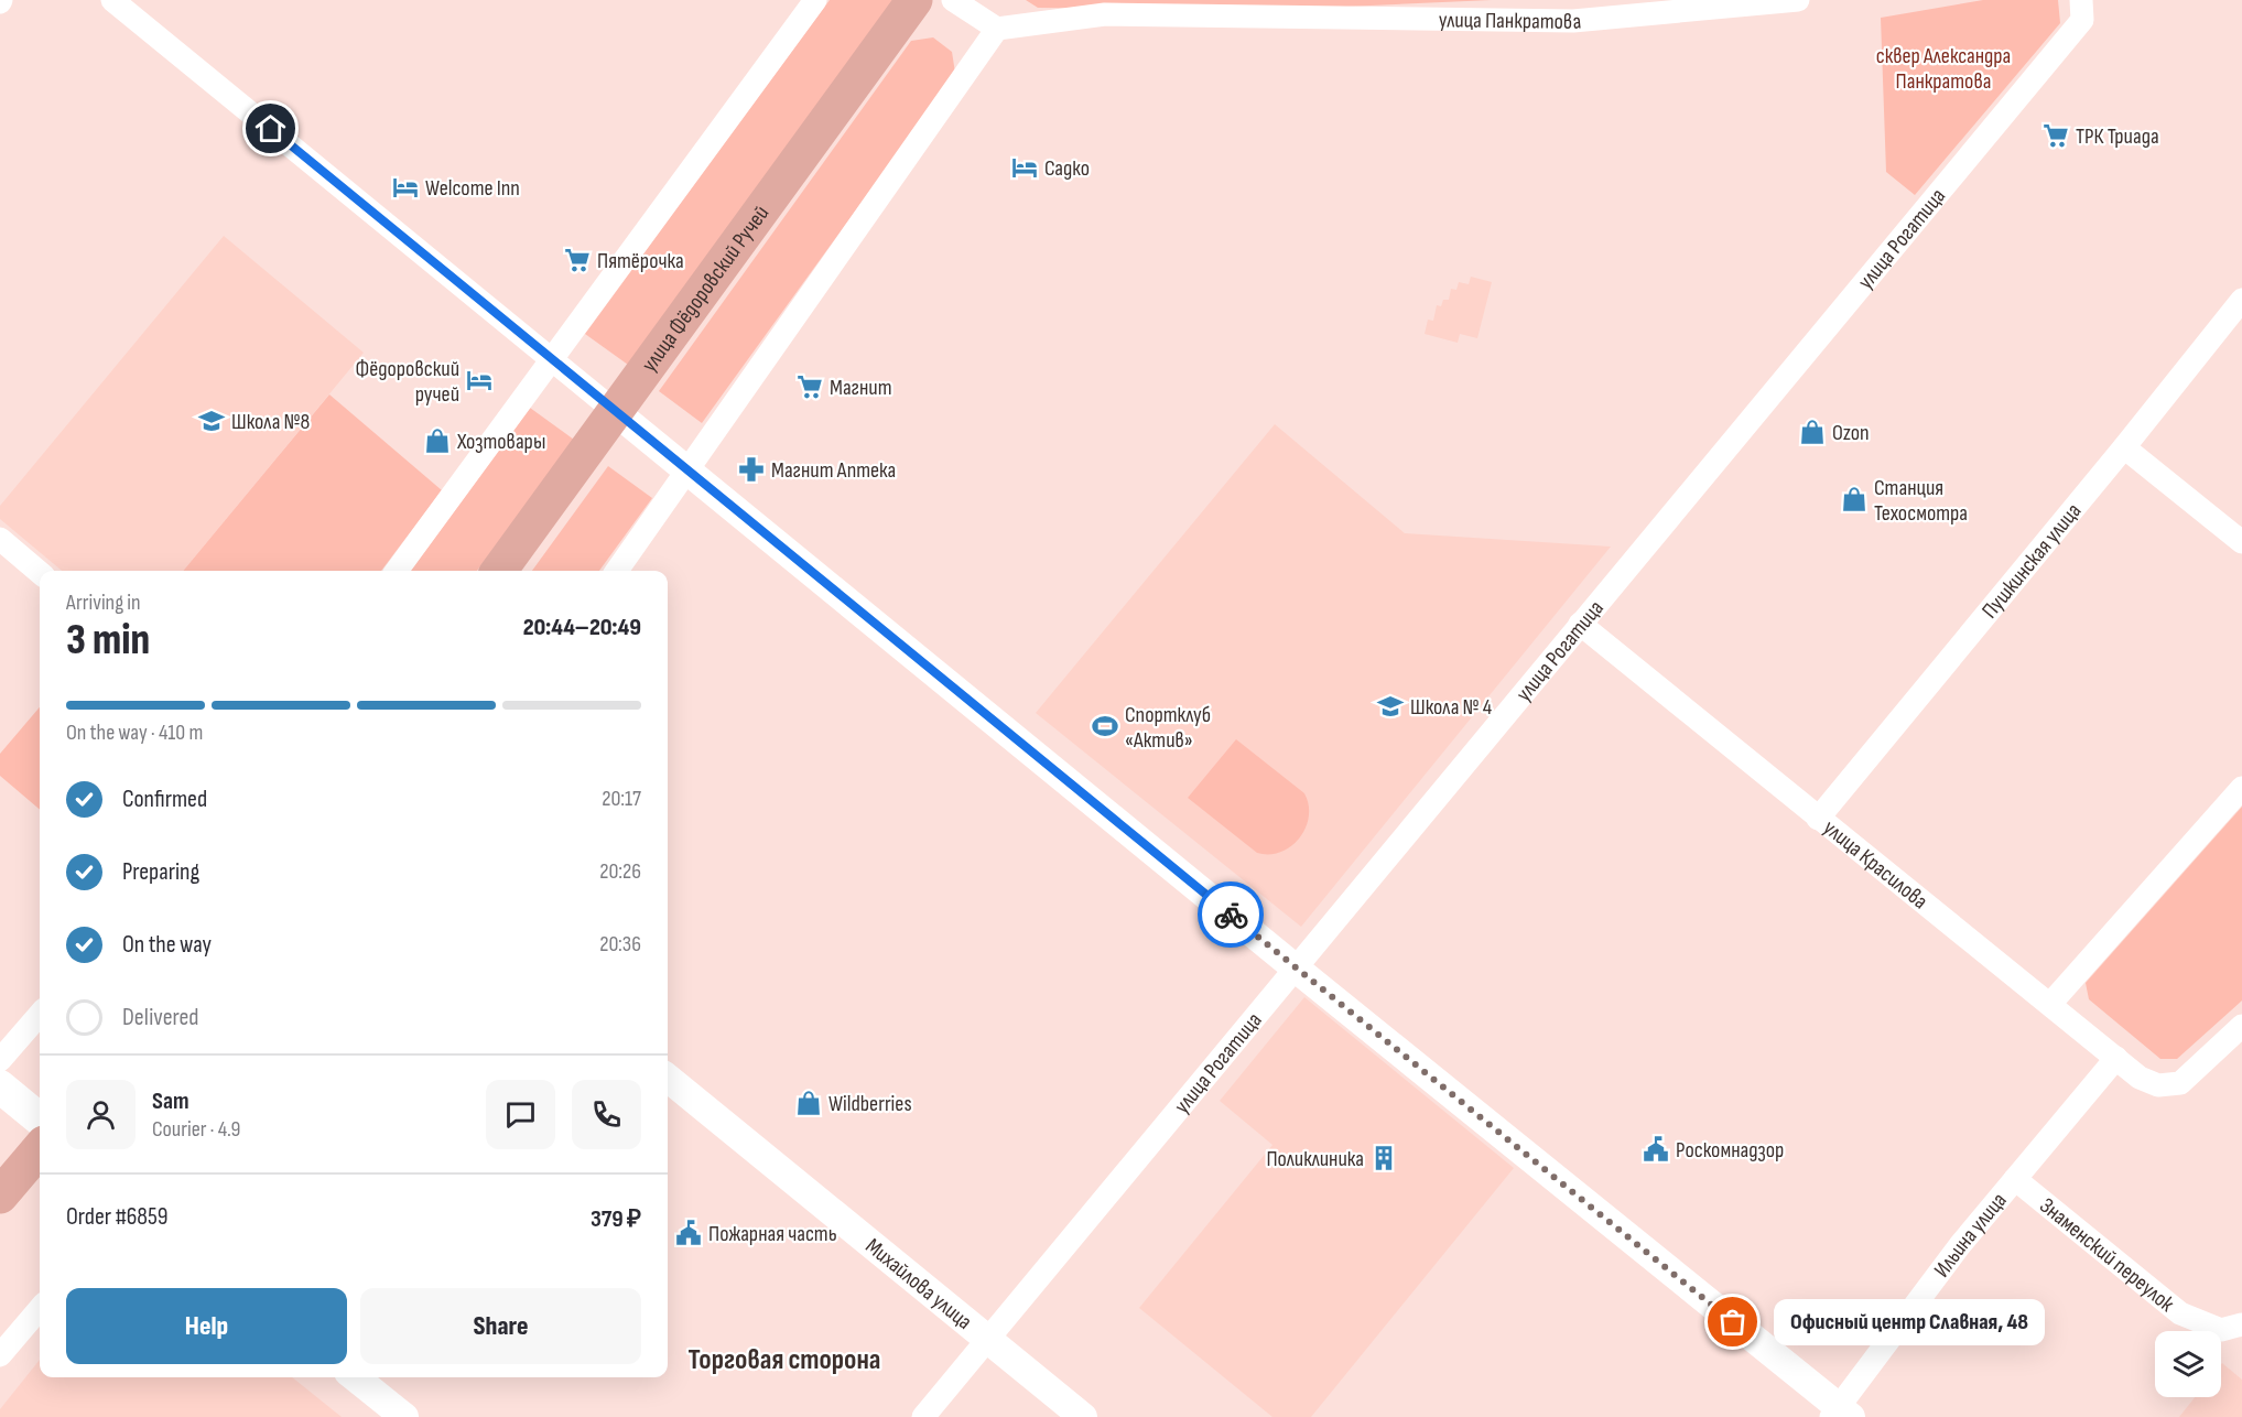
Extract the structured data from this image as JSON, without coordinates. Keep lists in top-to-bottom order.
{
  "streets": {
    "main road": ["улица Фёдоровский Ручей"],
    "street": [
      "улица Панкратова",
      "улица Рогатица",
      "Пушкинская улица",
      "улица Красилова",
      "Ильина улица",
      "Знаменский переулок",
      "Михайлова улица"
    ]
  },
  "crossings": [
    ["улица Рогатица", "улица Красилова"],
    ["улица Рогатица", "Михайлова улица"],
    ["Пушкинская улица", "улица Красилова"],
    ["улица Красилова", "Ильина улица"],
    ["Ильина улица", "Знаменский переулок"]
  ],
  "districts": ["Торговая сторона"],
  "parks": ["сквер Александра Панкратова"],
  "places": {
    "supermarket": ["ТРК Триада", "Пятёрочка", "Магнит"],
    "hotel": ["Садко", "Welcome Inn", "Фёдоровский ручей"],
    "school or university": ["Школа №8", "Школа № 4"],
    "shop": [
      "Ozon",
      "Хозтовары",
      "Станция Техосмотра",
      "Wildberries"
    ],
    "pharmacy": ["Магнит Аптека"],
    "sports": ["Спортклуб «Актив»"],
    "public building": ["Роскомнадзор", "Пожарная часть"],
    "building": ["Поликлиника"],
    "other": ["Офисный центр Славная, 48"]
  },
  "page": {
    "heading": ["3 min", "Arriving in", "20:44–20:49"],
    "panel": [
      "Sam",
      "Courier · 4.9",
      "Order #6859",
      "379 ₽"
    ],
    "bar": "On the way · 410 m",
    "list": [
      ["Confirmed", "20:17"],
      ["Preparing", "20:26"],
      ["On the way", "20:36"],
      "Delivered"
    ],
    "buttons": ["Help", "Share"],
    "bubble": "Офисный центр Славная, 48"
  }
}
